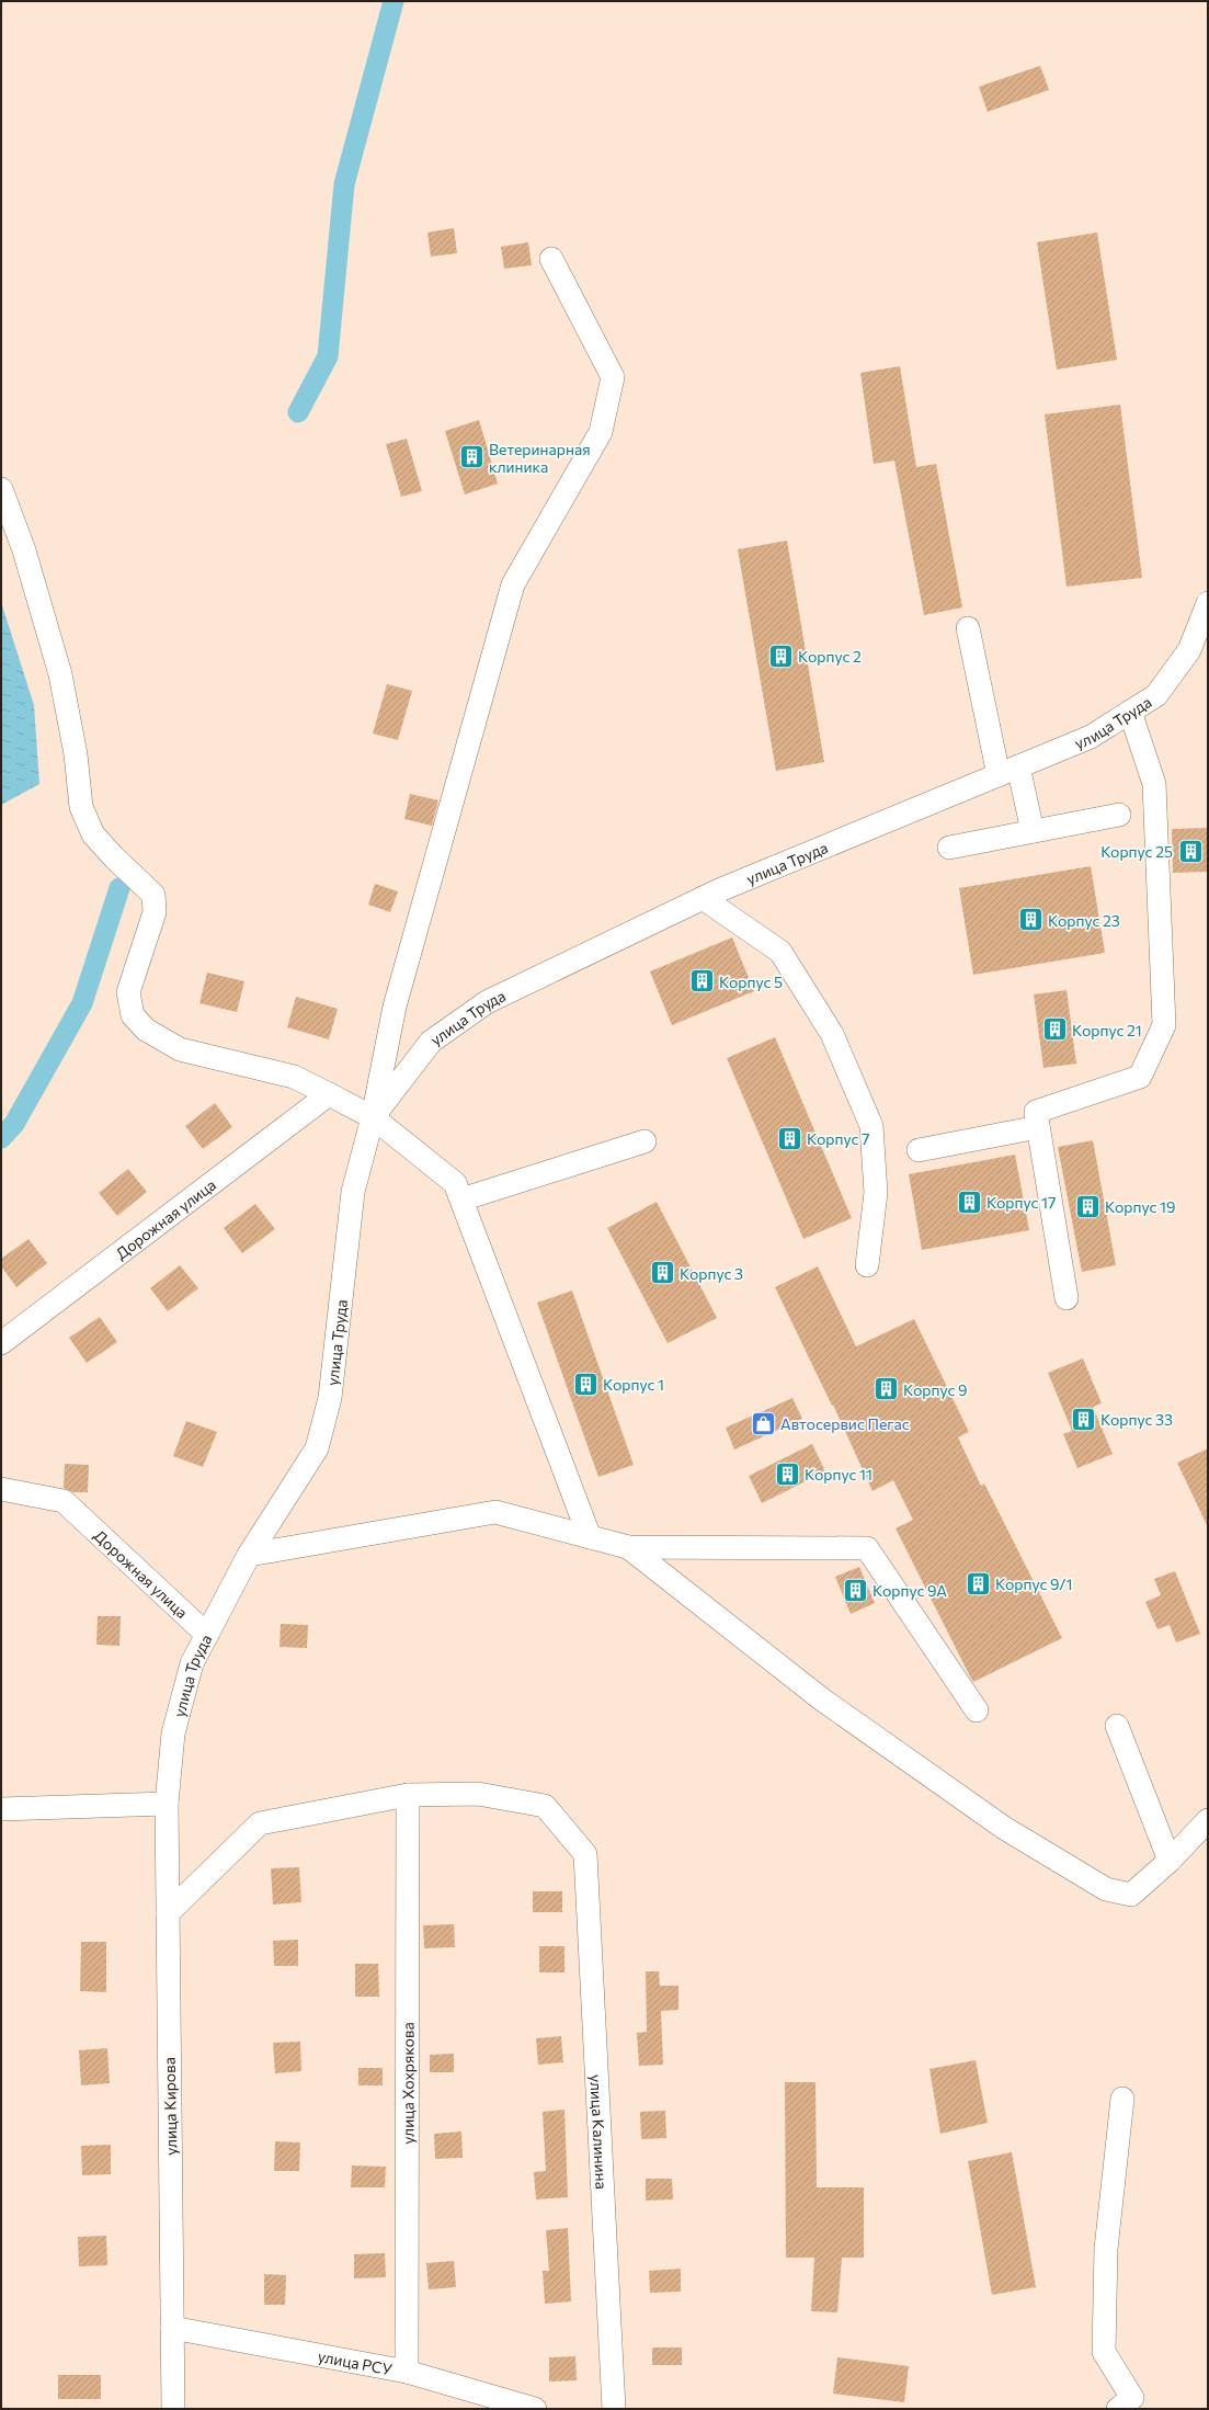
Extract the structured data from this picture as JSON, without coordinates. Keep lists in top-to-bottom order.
{
  "streets": {
    "street": [
      "улица Труда",
      "Дорожная улица",
      "улица Хохрякова",
      "улица Кирова",
      "улица Калинина",
      "улица РСУ"
    ]
  },
  "crossings": [
    ["улица Труда", "Дорожная улица"],
    ["улица Труда", "улица Кирова"],
    ["улица Хохрякова", "улица Калинина"],
    ["улица Хохрякова", "улица РСУ"],
    ["улица Кирова", "улица РСУ"]
  ],
  "places": {
    "building": [
      "Ветеринарная клиника",
      "Корпус 2",
      "Корпус 25",
      "Корпус 23",
      "Корпус 5",
      "Корпус 21",
      "Корпус 7",
      "Корпус 17",
      "Корпус 19",
      "Корпус 3",
      "Корпус 1",
      "Корпус 9",
      "Корпус 33",
      "Корпус 11",
      "Корпус 9/1",
      "Корпус 9А"
    ],
    "shop": ["Автосервис Пегас"]
  }
}
